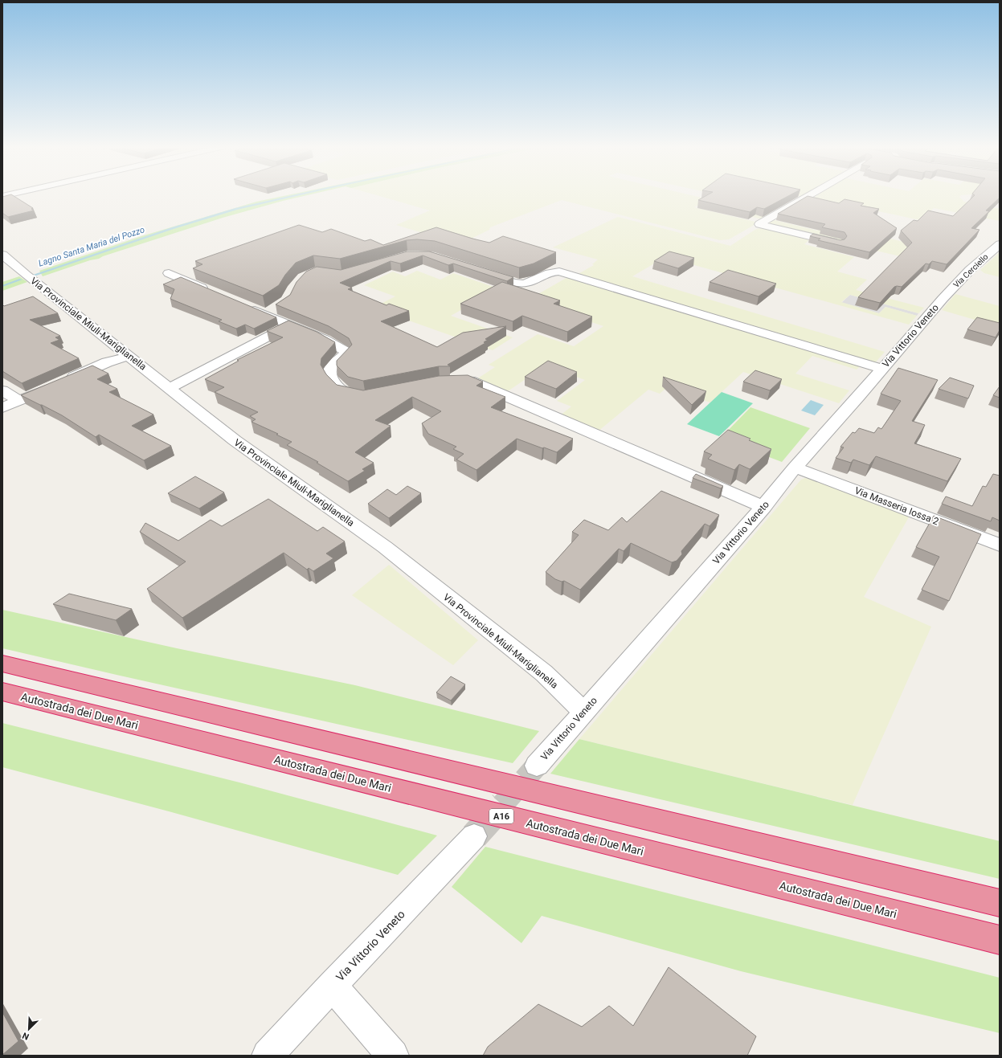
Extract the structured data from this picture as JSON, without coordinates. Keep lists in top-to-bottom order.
{
  "streets": {
    "highway": ["Autostrada dei Due Mari", "A16"],
    "street": [
      "Via Cerciello",
      "Via Provinciale Miuli-Mariglianella",
      "Via Vittorio Veneto",
      "Via Masseria Iossa 2"
    ]
  },
  "crossings": [
    ["Via Cerciello", "Via Vittorio Veneto"],
    ["Via Provinciale Miuli-Mariglianella", "Via Vittorio Veneto"],
    ["Via Vittorio Veneto", "Via Masseria Iossa 2"]
  ],
  "water": ["Lagno Santa Maria del Pozzo"],
  "north": "bottom left"
}
